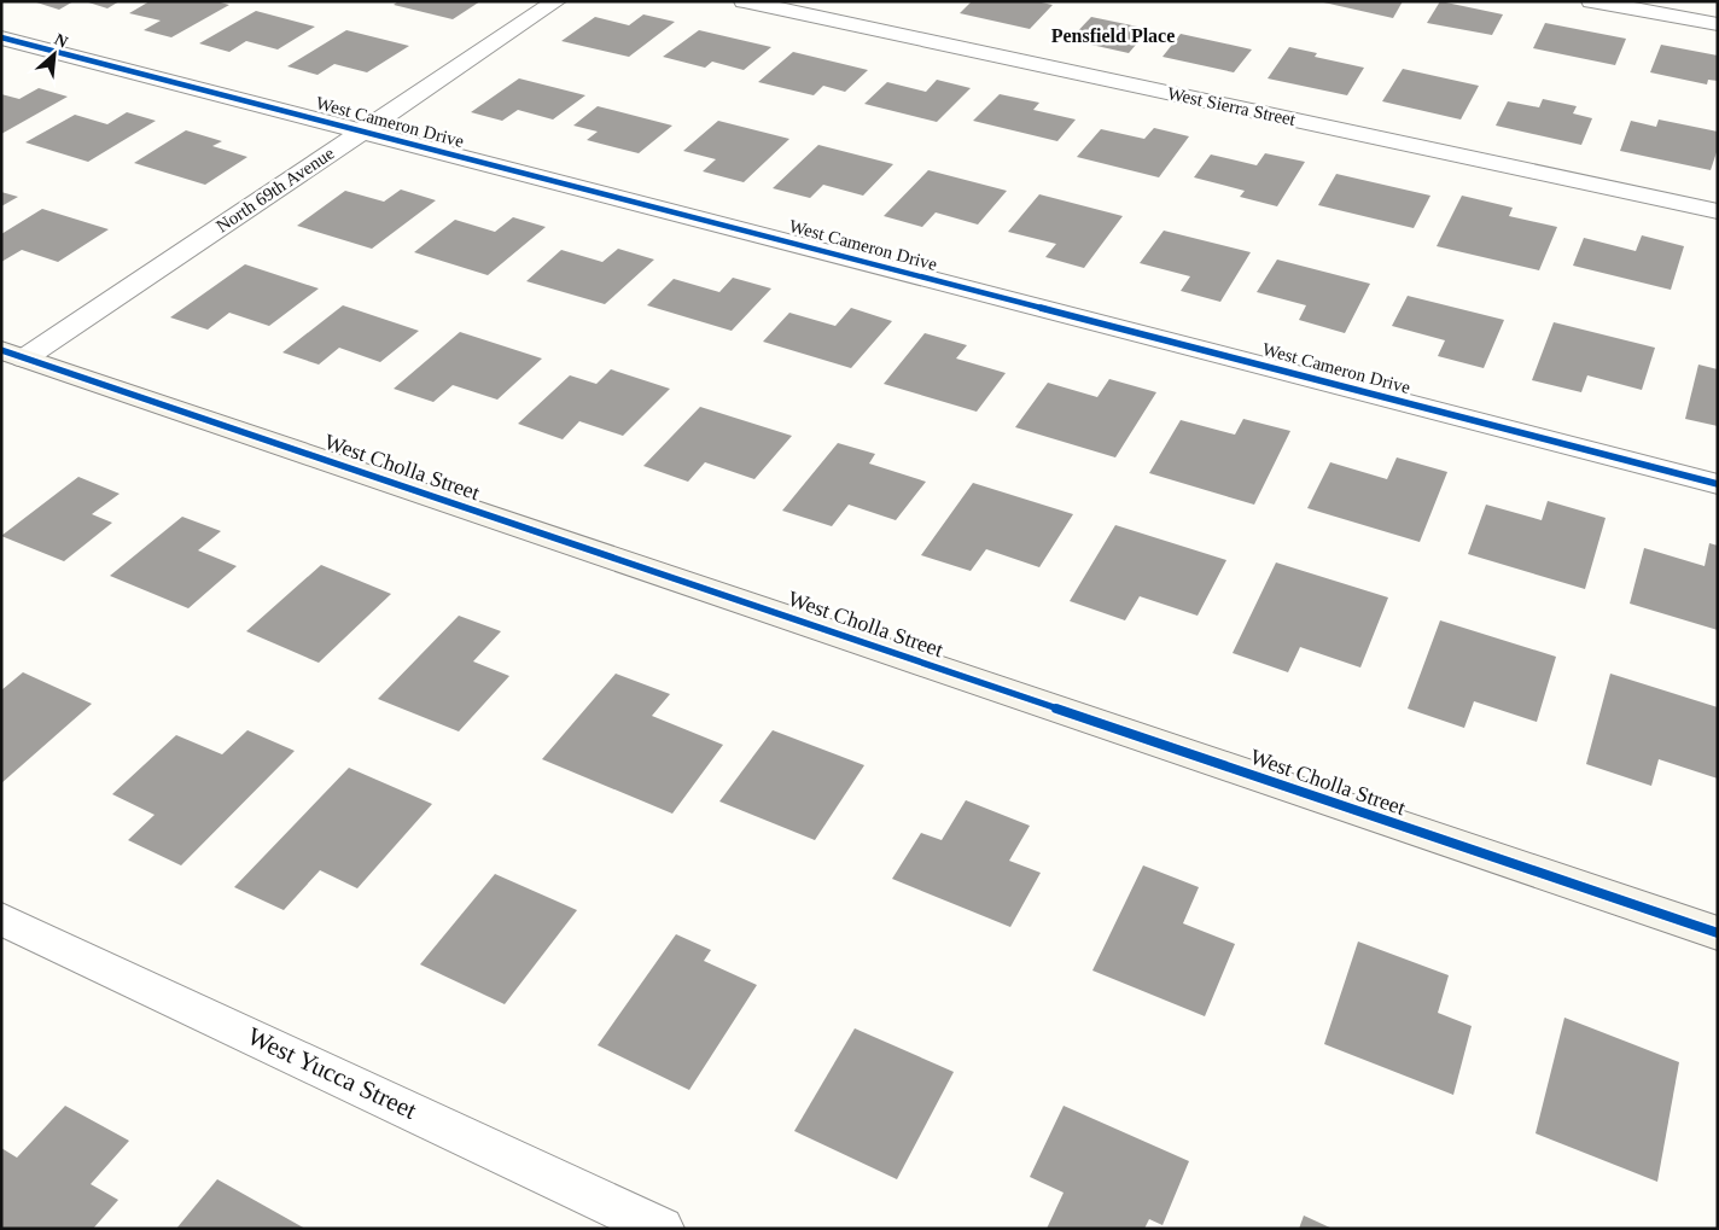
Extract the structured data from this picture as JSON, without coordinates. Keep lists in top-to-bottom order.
{
  "streets": {
    "street": [
      "West Sierra Street",
      "West Cameron Drive",
      "North 69th Avenue",
      "West Cholla Street",
      "West Yucca Street"
    ]
  },
  "crossings": [
    ["West Cameron Drive", "North 69th Avenue"],
    ["North 69th Avenue", "West Cholla Street"]
  ],
  "districts": ["Pensfield Place"],
  "north": "top right"
}
